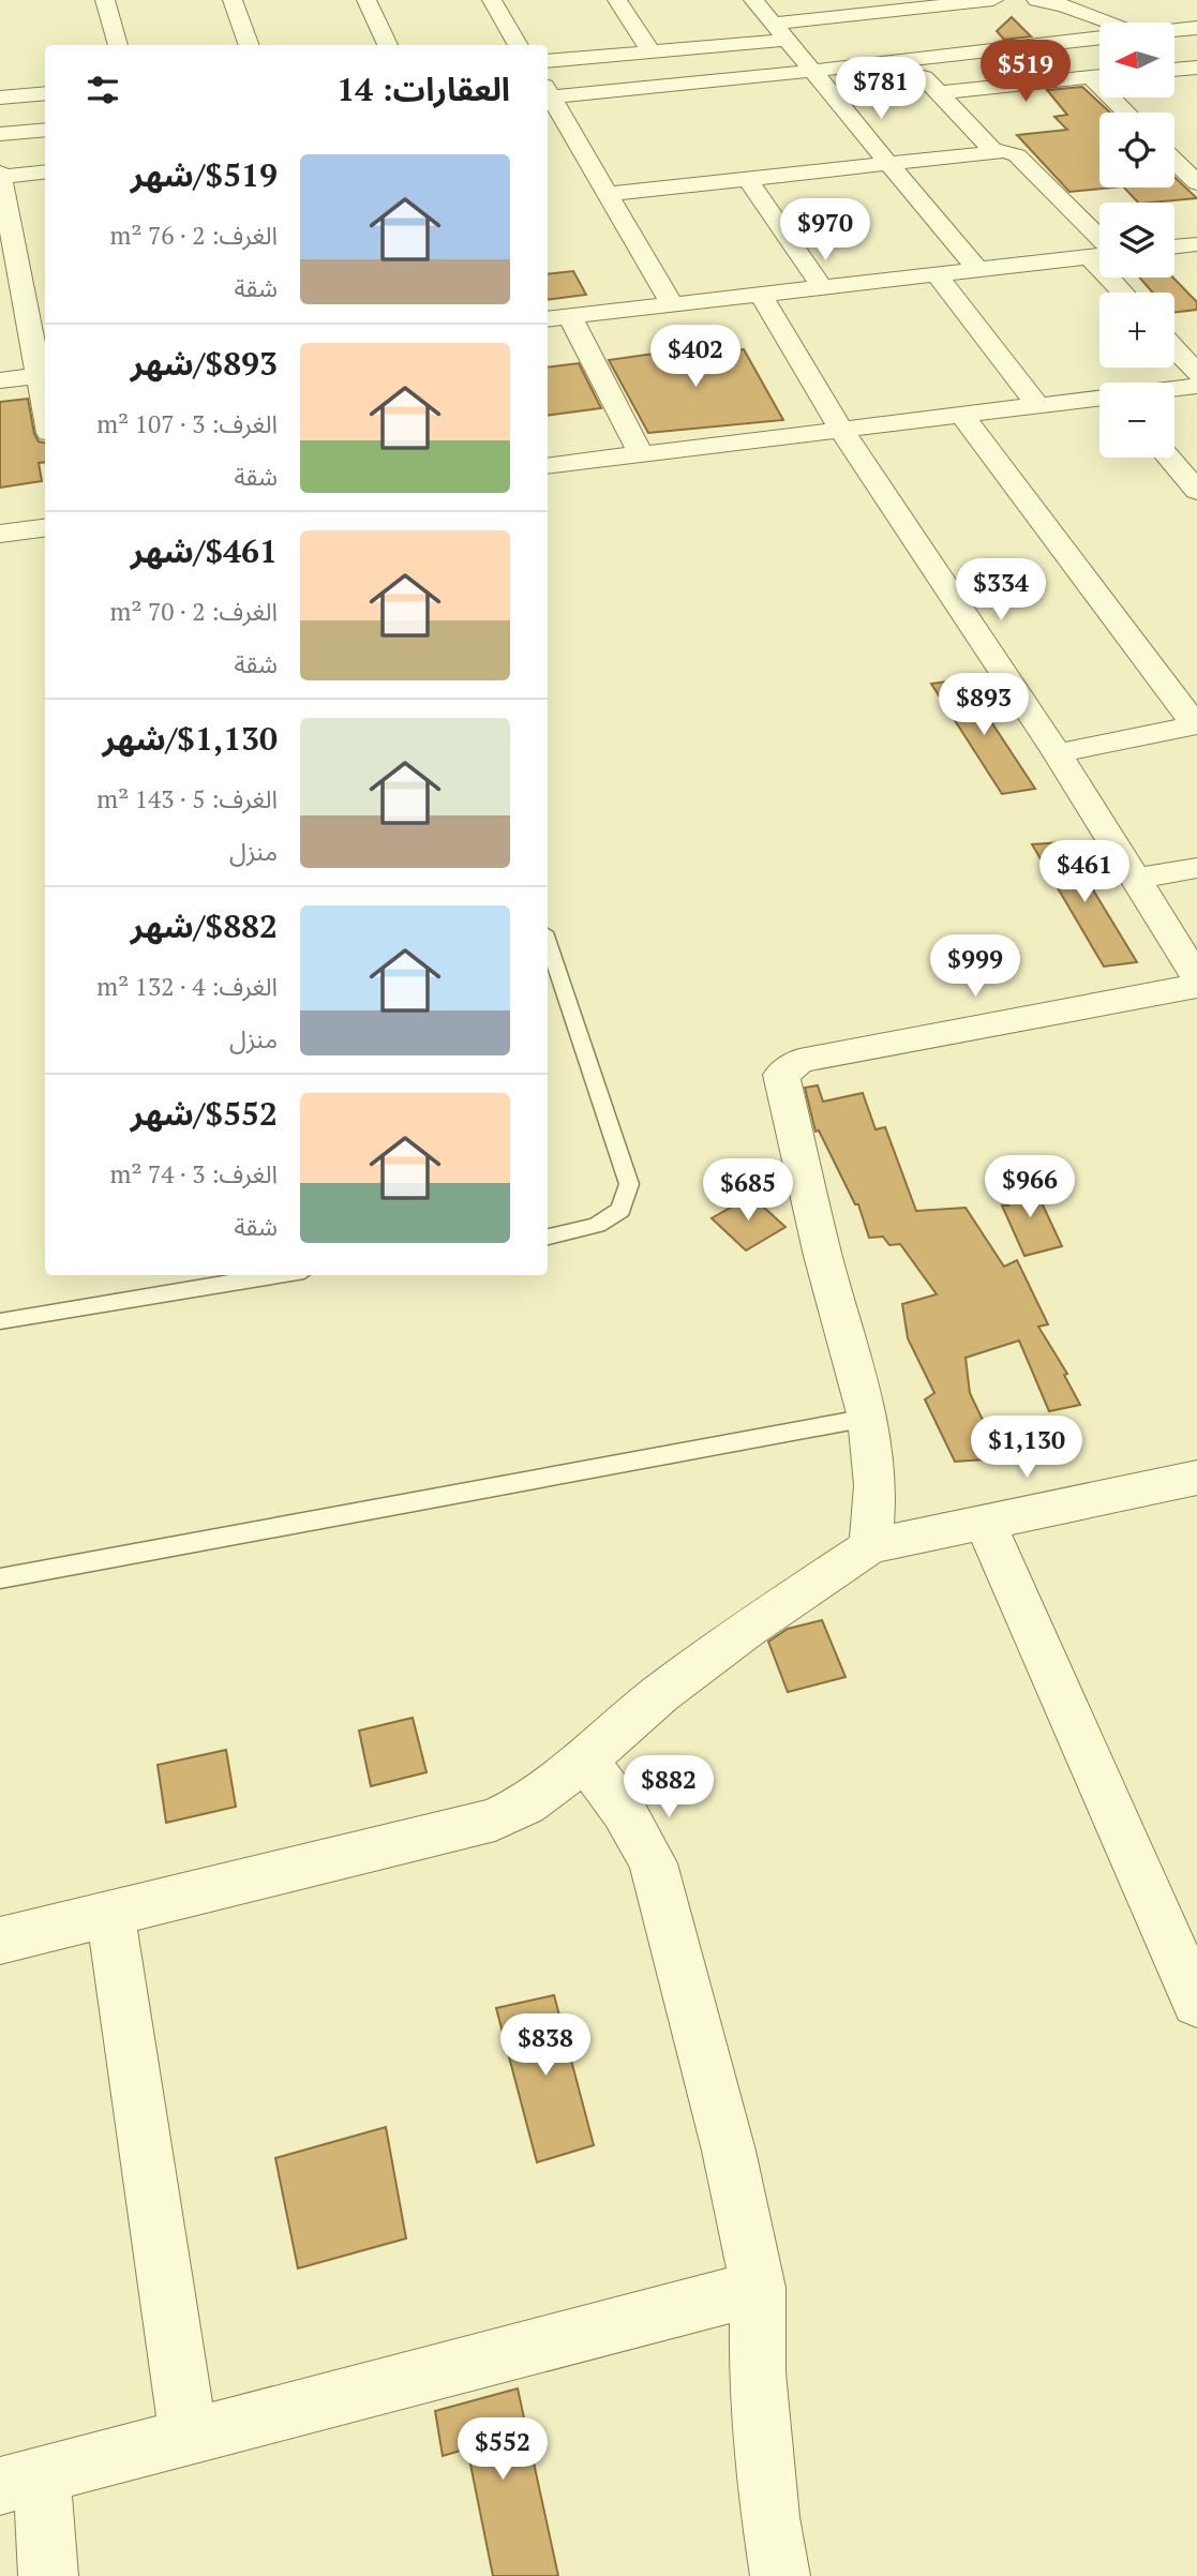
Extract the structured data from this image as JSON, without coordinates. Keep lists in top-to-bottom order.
{
  "north": "left",
  "page": {
    "map_buttons": ["+", "−"],
    "price": [
      "$519",
      "$781",
      "$970",
      "$402",
      "$334",
      "$893",
      "$461",
      "$999",
      "$966",
      "$685",
      "$1,130",
      "$882",
      "$838",
      "$552"
    ],
    "heading": "العقارات: 14",
    "list": [
      {
        "name": "$519/شهر",
        "note": "الغرف: 2 · 76 m² · شقة"
      },
      {
        "name": "$893/شهر",
        "note": "الغرف: 3 · 107 m² · شقة"
      },
      {
        "name": "$461/شهر",
        "note": "الغرف: 2 · 70 m² · شقة"
      },
      {
        "name": "$1,130/شهر",
        "note": "الغرف: 5 · 143 m² · منزل"
      },
      {
        "name": "$882/شهر",
        "note": "الغرف: 4 · 132 m² · منزل"
      },
      {
        "name": "$552/شهر",
        "note": "الغرف: 3 · 74 m² · شقة"
      }
    ]
  }
}
